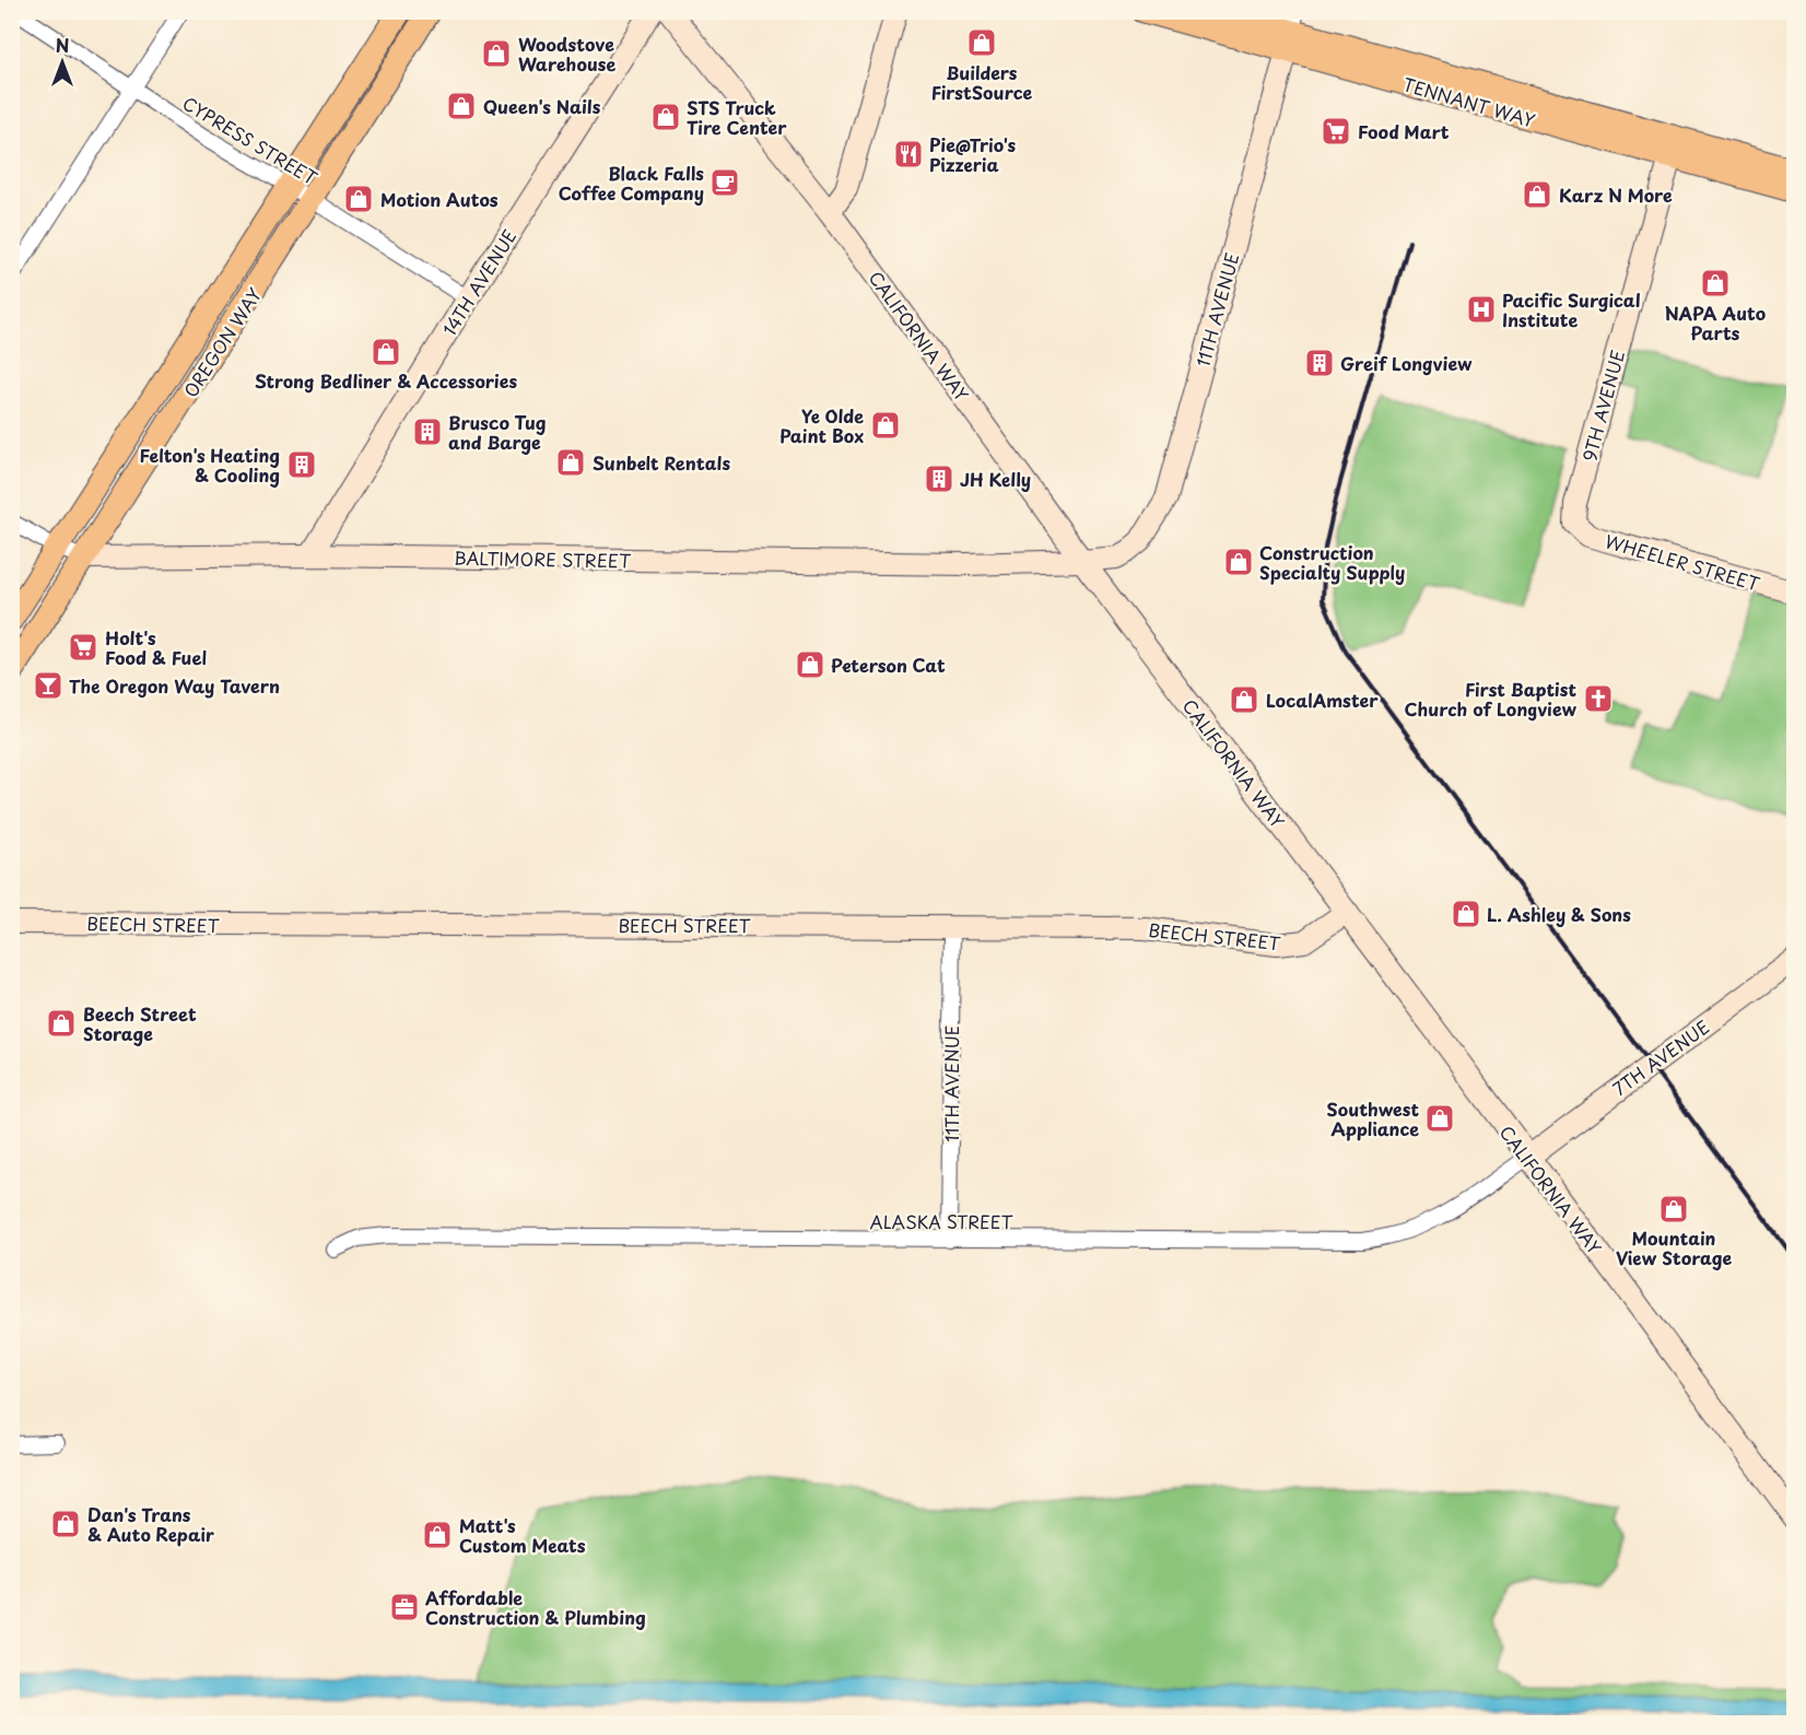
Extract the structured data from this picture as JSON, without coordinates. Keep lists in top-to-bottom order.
{
  "streets": {
    "main road": ["TENNANT WAY", "OREGON WAY"],
    "street": [
      "CYPRESS STREET",
      "14TH AVENUE",
      "11TH AVENUE",
      "CALIFORNIA WAY",
      "9TH AVENUE",
      "BALTIMORE STREET",
      "WHEELER STREET",
      "BEECH STREET",
      "7TH AVENUE",
      "ALASKA STREET"
    ]
  },
  "crossings": [
    ["TENNANT WAY", "11TH AVENUE"],
    ["TENNANT WAY", "9TH AVENUE"],
    ["CYPRESS STREET", "14TH AVENUE"],
    ["CYPRESS STREET", "OREGON WAY"],
    ["14TH AVENUE", "BALTIMORE STREET"],
    ["11TH AVENUE", "CALIFORNIA WAY"],
    ["11TH AVENUE", "BALTIMORE STREET"],
    ["11TH AVENUE", "BEECH STREET"],
    ["11TH AVENUE", "ALASKA STREET"],
    ["CALIFORNIA WAY", "BALTIMORE STREET"],
    ["CALIFORNIA WAY", "BEECH STREET"],
    ["CALIFORNIA WAY", "7TH AVENUE"],
    ["CALIFORNIA WAY", "ALASKA STREET"],
    ["OREGON WAY", "BALTIMORE STREET"],
    ["9TH AVENUE", "WHEELER STREET"],
    ["7TH AVENUE", "ALASKA STREET"]
  ],
  "places": {
    "shop": [
      "Builders FirstSource",
      "Woodstove Warehouse",
      "Queen's Nails",
      "STS Truck Tire Center",
      "Karz N More",
      "Motion Autos",
      "NAPA Auto Parts",
      "Strong Bedliner & Accessories",
      "Ye Olde Paint Box",
      "Sunbelt Rentals",
      "Construction Specialty Supply",
      "Peterson Cat",
      "LocalAmster",
      "L. Ashley & Sons",
      "Beech Street Storage",
      "Southwest Appliance",
      "Mountain View Storage",
      "Dan's Trans & Auto Repair",
      "Matt's Custom Meats"
    ],
    "supermarket": ["Food Mart", "Holt's Food & Fuel"],
    "restaurant": ["Pie@Trio's Pizzeria"],
    "cafe": ["Black Falls Coffee Company"],
    "hospital": ["Pacific Surgical Institute"],
    "building": [
      "Greif Longview",
      "Brusco Tug and Barge",
      "Felton's Heating & Cooling",
      "JH Kelly"
    ],
    "bar": ["The Oregon Way Tavern"],
    "church": ["First Baptist Church of Longview"],
    "office": ["Affordable Construction & Plumbing"]
  },
  "north": "top"
}
